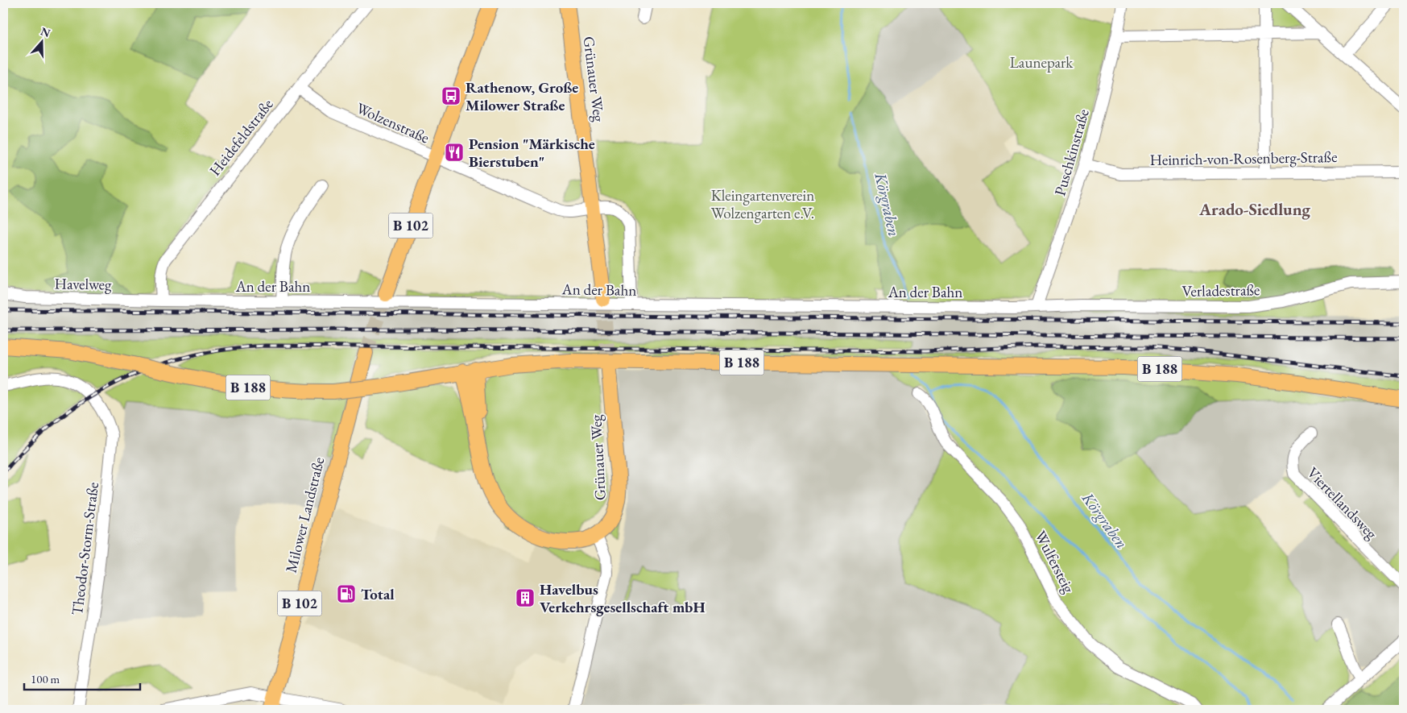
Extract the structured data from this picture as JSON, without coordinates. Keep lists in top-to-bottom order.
{
  "streets": {
    "main road": [
      "Grünauer Weg",
      "B 102",
      "B 188",
      "Milower Landstraße"
    ],
    "street": [
      "Wolzenstraße",
      "Heidefeldstraße",
      "Puschkinstraße",
      "Heinrich-von-Rosenberg-Straße",
      "Havelweg",
      "An der Bahn",
      "Verladestraße",
      "Viertellandsweg",
      "Theodor-Storm-Straße",
      "Wulfersteig"
    ]
  },
  "crossings": [
    ["Grünauer Weg", "Wolzenstraße"],
    ["Grünauer Weg", "B 188"],
    ["Wolzenstraße", "Heidefeldstraße"],
    ["Wolzenstraße", "B 102"],
    ["Heidefeldstraße", "Havelweg"],
    ["Heidefeldstraße", "An der Bahn"],
    ["Puschkinstraße", "Heinrich-von-Rosenberg-Straße"],
    ["Puschkinstraße", "An der Bahn"],
    ["Puschkinstraße", "Verladestraße"],
    ["Havelweg", "An der Bahn"],
    ["An der Bahn", "Verladestraße"]
  ],
  "districts": ["Arado-Siedlung"],
  "water": ["Körgraben"],
  "parks": ["Launepark", "Kleingartenverein Wolzengarten e.V."],
  "places": {
    "bus stop": ["Rathenow, Große Milower Straße"],
    "restaurant": ["Pension \"Märkische Bierstuben\""],
    "fuel station": ["Total"],
    "building": ["Havelbus Verkehrsgesellschaft mbH"]
  },
  "scale_bar": "100 m",
  "north": "top"
}
